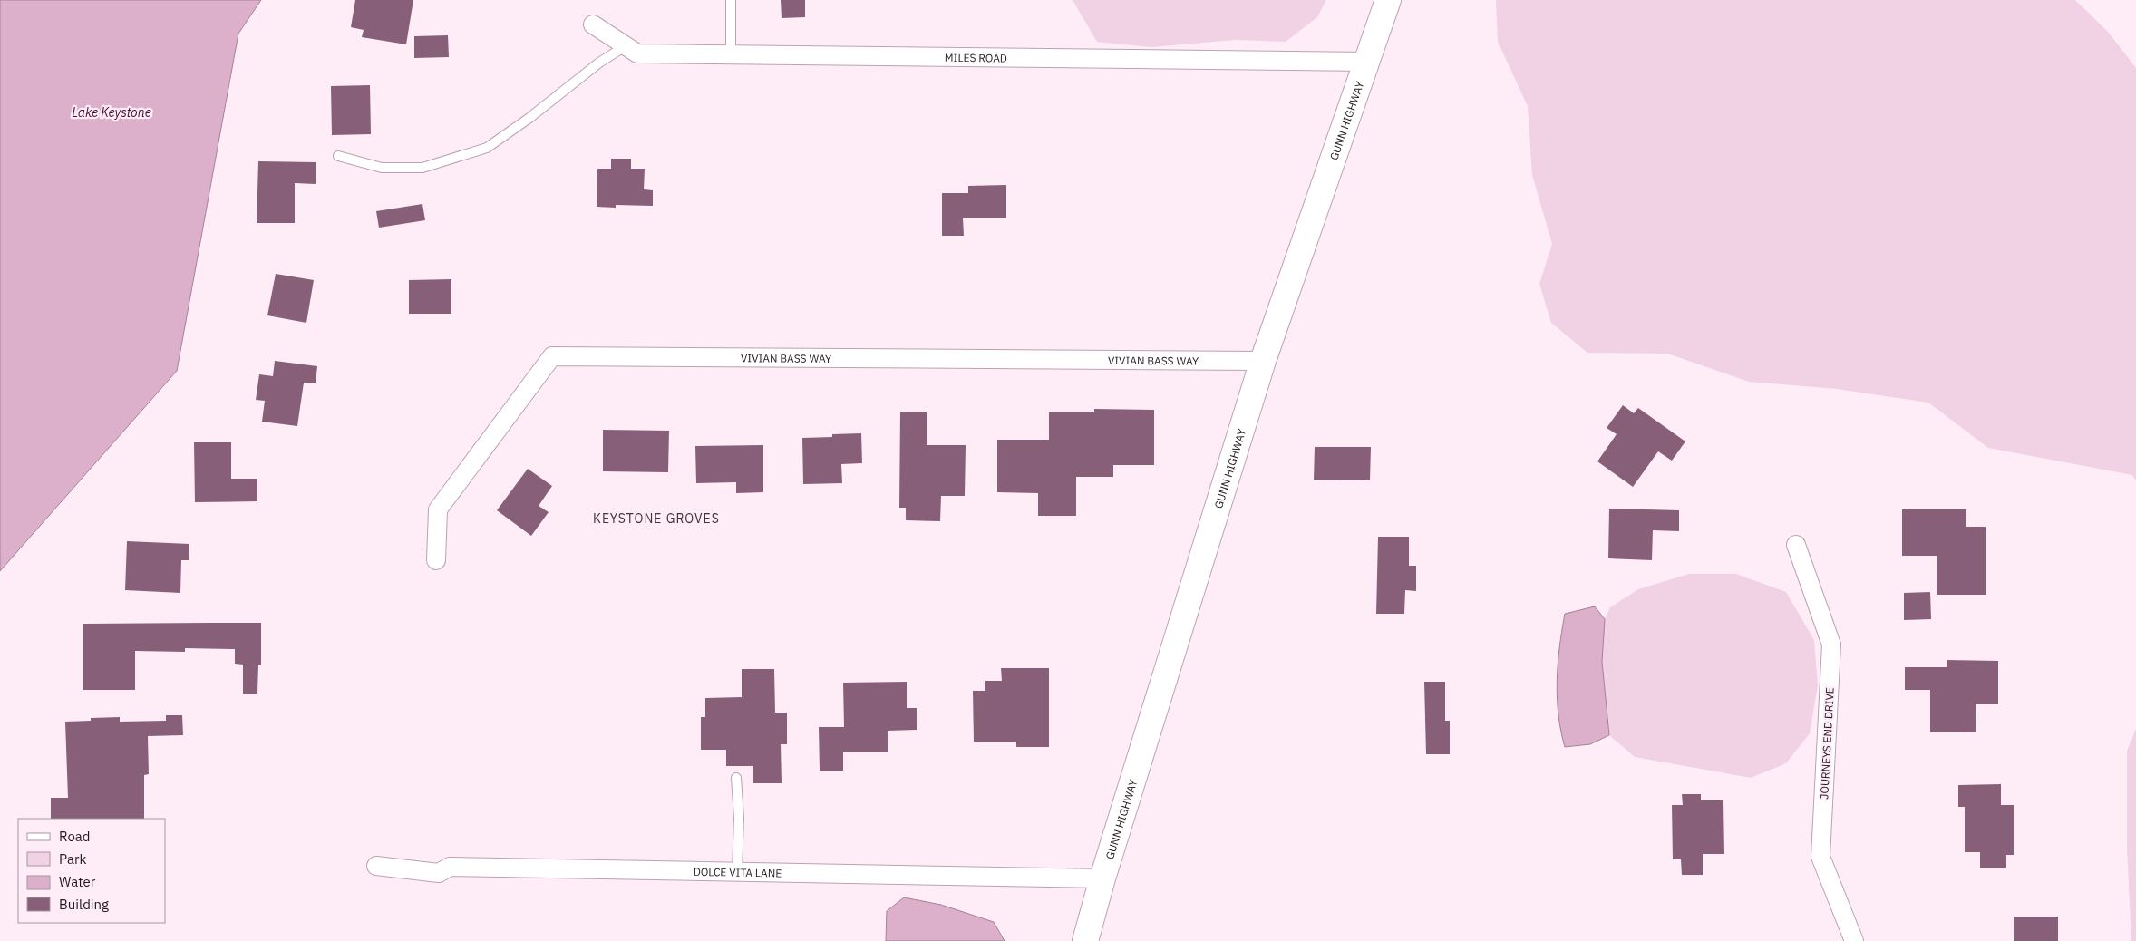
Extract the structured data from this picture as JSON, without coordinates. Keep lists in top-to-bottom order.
{
  "streets": {
    "main road": ["GUNN HIGHWAY"],
    "street": [
      "MILES ROAD",
      "VIVIAN BASS WAY",
      "JOURNEYS END DRIVE",
      "DOLCE VITA LANE"
    ]
  },
  "crossings": [
    ["MILES ROAD", "GUNN HIGHWAY"],
    ["GUNN HIGHWAY", "VIVIAN BASS WAY"],
    ["GUNN HIGHWAY", "DOLCE VITA LANE"]
  ],
  "districts": ["KEYSTONE GROVES"],
  "water": ["Lake Keystone"],
  "legend": [
    "Road",
    "Park",
    "Water",
    "Building"
  ]
}
